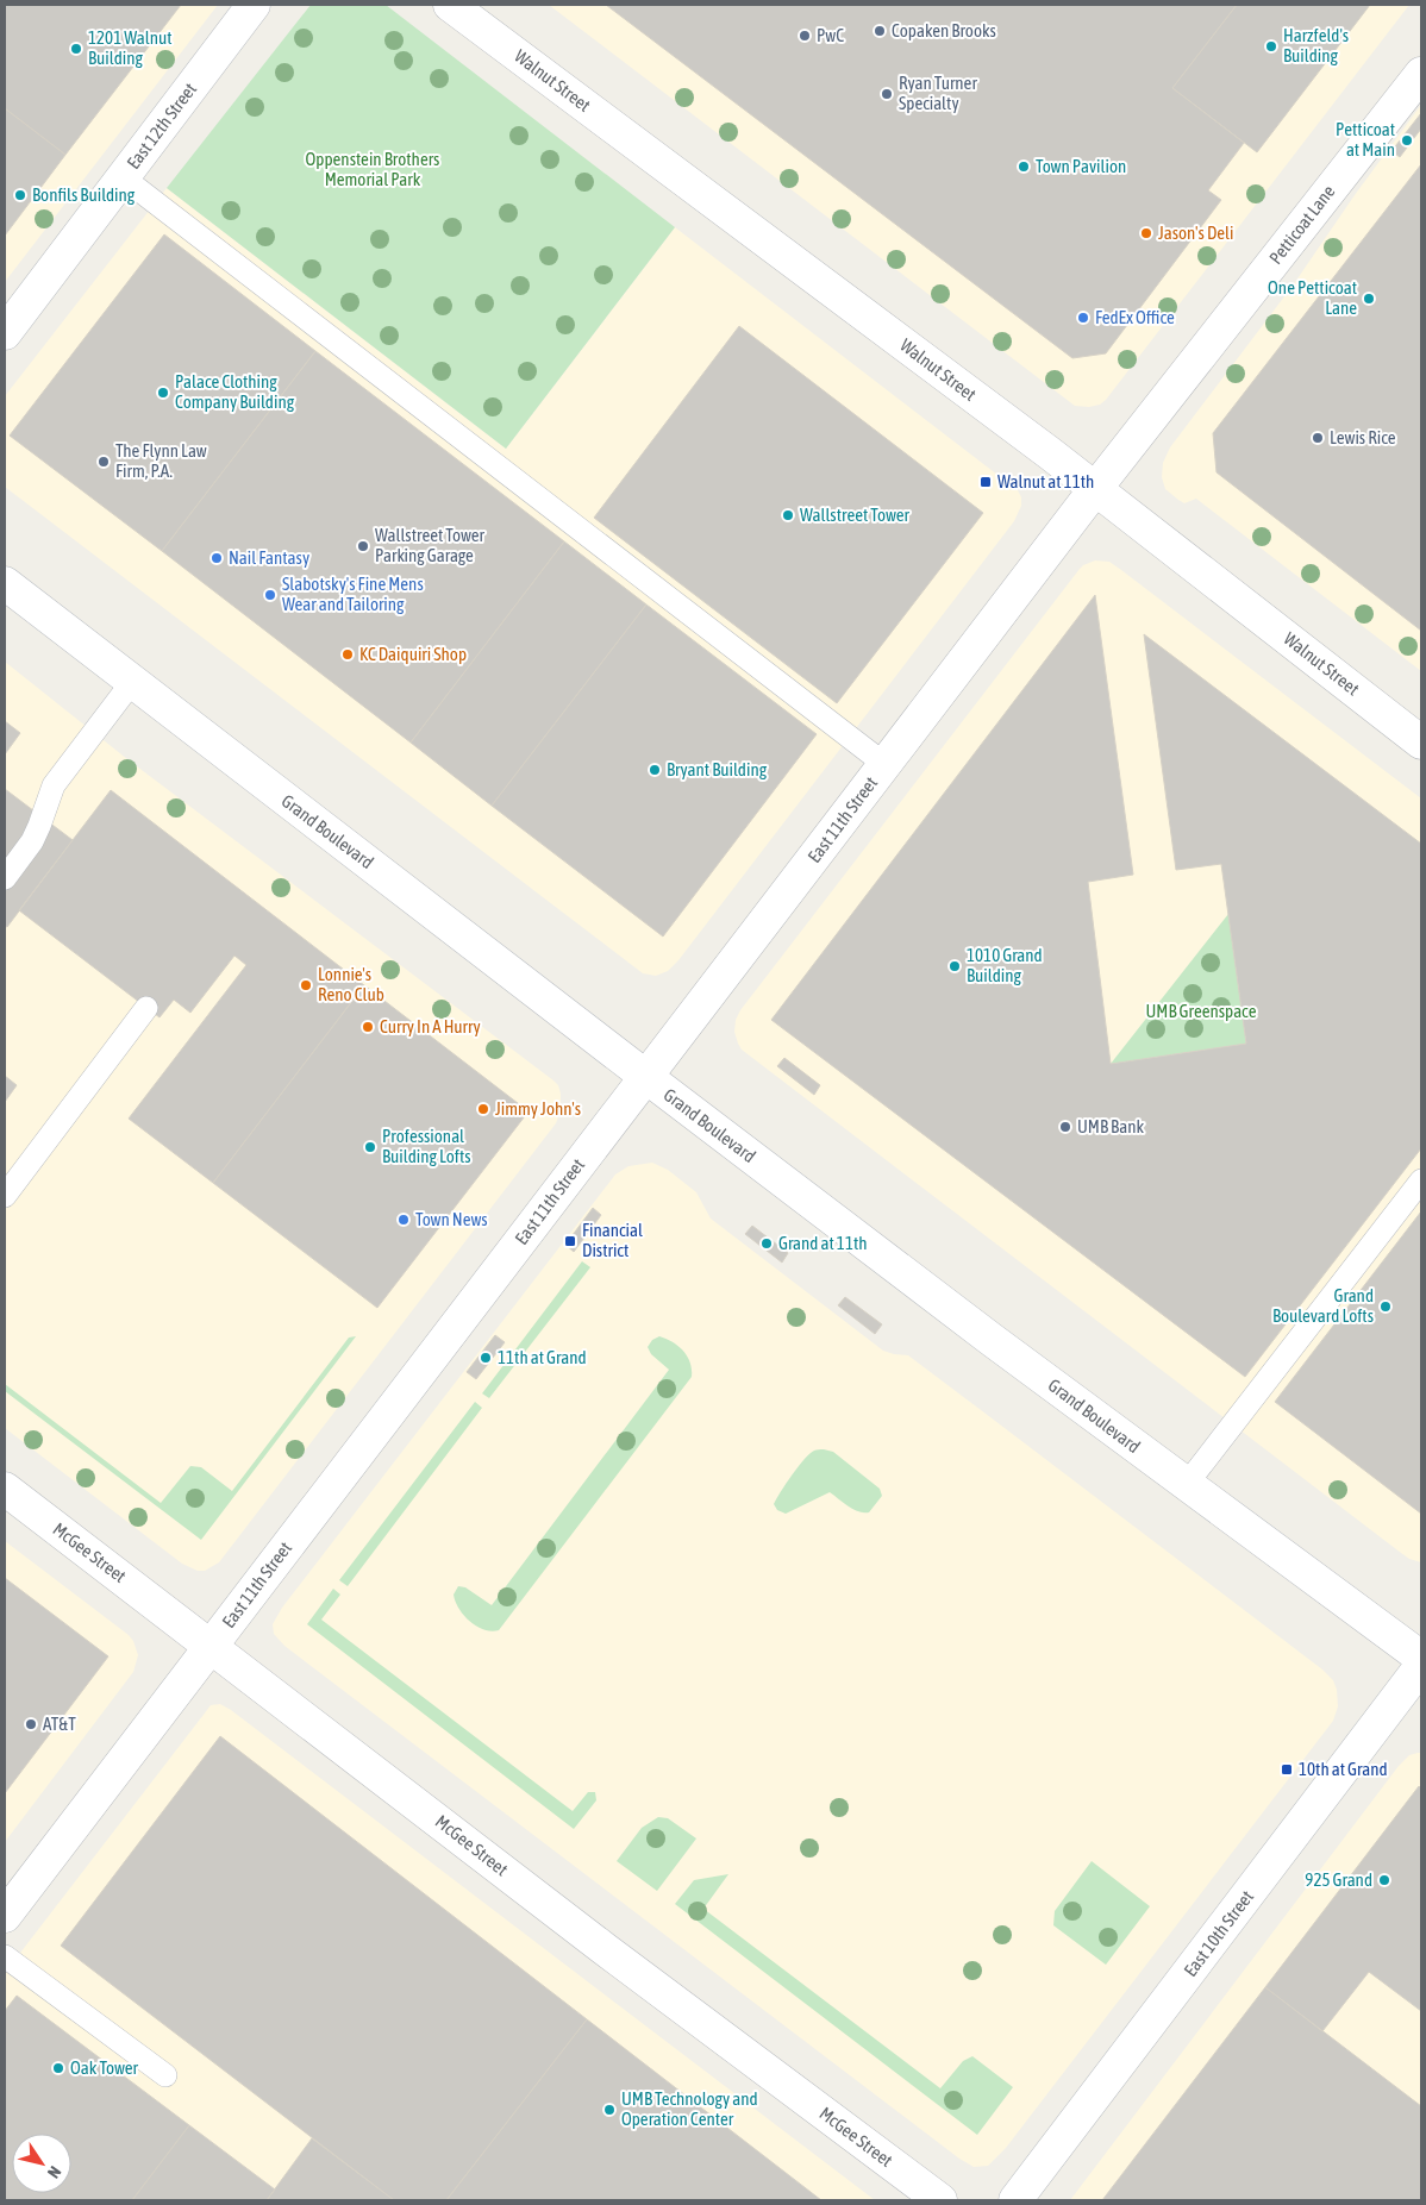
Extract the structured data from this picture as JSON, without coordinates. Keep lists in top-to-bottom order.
{
  "streets": {
    "street": [
      "Walnut Street",
      "East 12th Street",
      "Petticoat Lane",
      "East 11th Street",
      "Grand Boulevard",
      "McGee Street",
      "East 10th Street"
    ]
  },
  "crossings": [
    ["Walnut Street", "Petticoat Lane"],
    ["Walnut Street", "East 11th Street"],
    ["Petticoat Lane", "East 11th Street"],
    ["East 11th Street", "Grand Boulevard"],
    ["East 11th Street", "McGee Street"]
  ],
  "parks": ["Oppenstein Brothers Memorial Park", "UMB Greenspace"],
  "places": {
    "other": [
      "Copaken Brooks",
      "PwC",
      "Harzfeld's Building",
      "1201 Walnut Building",
      "Ryan Turner Specialty",
      "Petticoat at Main",
      "Town Pavilion",
      "Bonfils Building",
      "Jason's Deli",
      "One Petticoat Lane",
      "FedEx Office",
      "Palace Clothing Company Building",
      "Lewis Rice",
      "The Flynn Law Firm, P.A.",
      "Wallstreet Tower",
      "Wallstreet Tower Parking Garage",
      "Nail Fantasy",
      "Slabotsky's Fine Mens Wear and Tailoring",
      "KC Daiquiri Shop",
      "Bryant Building",
      "1010 Grand Building",
      "Lonnie's Reno Club",
      "Curry In A Hurry",
      "Jimmy John's",
      "UMB Bank",
      "Professional Building Lofts",
      "Town News",
      "Grand at 11th",
      "Grand Boulevard Lofts",
      "11th at Grand",
      "AT&T",
      "925 Grand",
      "Oak Tower",
      "UMB Technology and Operation Center"
    ],
    "transit": ["Walnut at 11th", "Financial District", "10th at Grand"]
  },
  "north": "bottom right"
}
